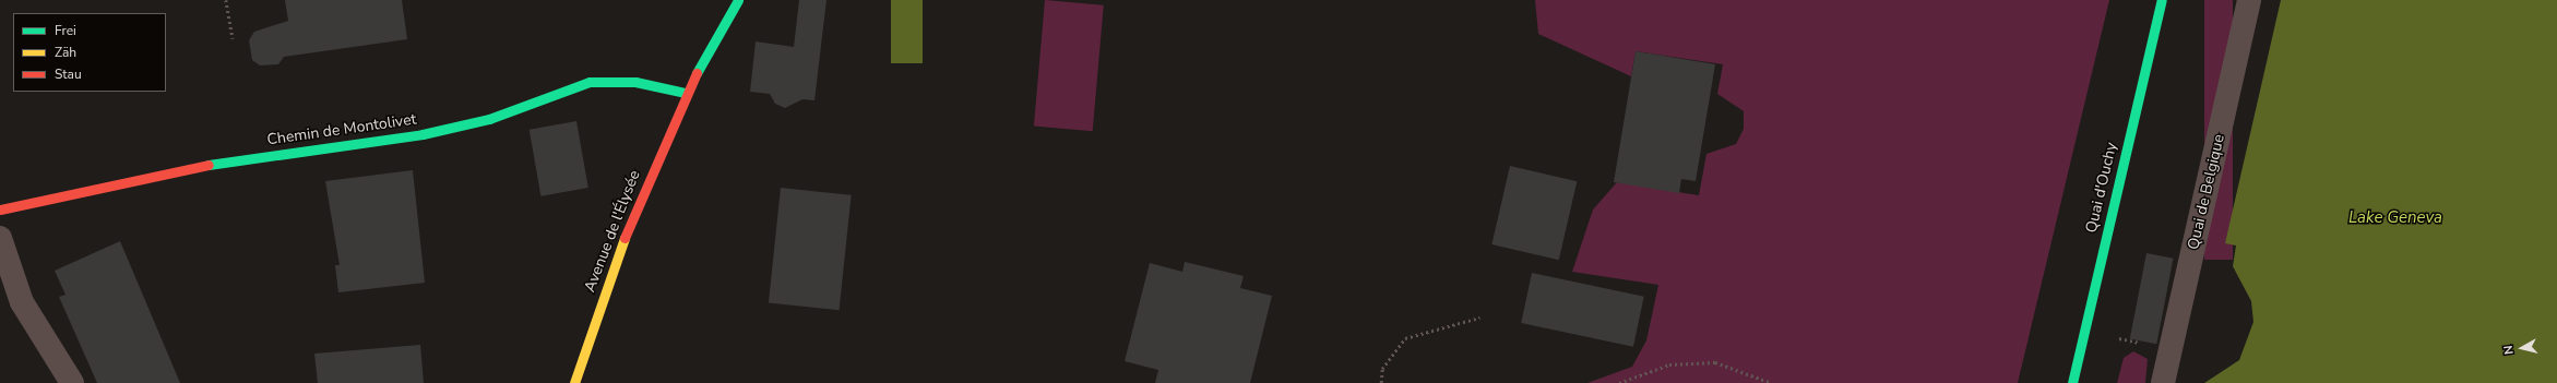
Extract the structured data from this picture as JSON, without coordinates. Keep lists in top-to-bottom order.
{
  "streets": {
    "street": [
      "Chemin de Montolivet",
      "Quai d'Ouchy",
      "Quai de Belgique",
      "Avenue de l'Élysée"
    ]
  },
  "crossings": [
    ["Chemin de Montolivet", "Avenue de l'Élysée"]
  ],
  "water": ["Lake Geneva"],
  "legend": ["Frei", "Zäh", "Stau"],
  "north": "left"
}
